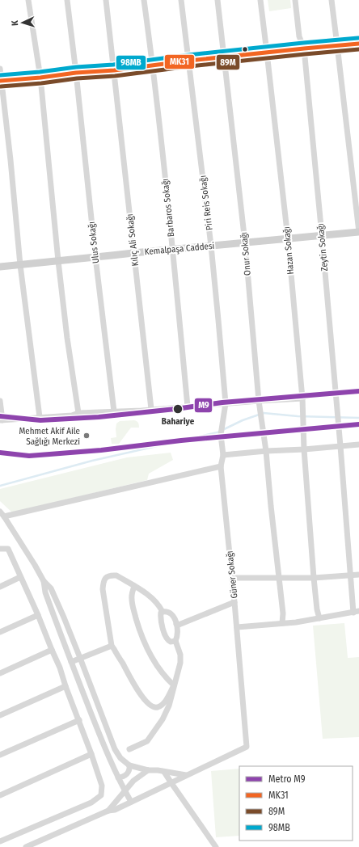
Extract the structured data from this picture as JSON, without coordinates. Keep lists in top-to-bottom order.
{
  "streets": {
    "main road": ["Kemalpaşa Caddesi"],
    "street": [
      "Piri Reis Sokağı",
      "Barbaros Sokağı",
      "Kılıç Ali Sokağı",
      "Ulus Sokağı",
      "Zeytin Sokağı",
      "Hazan Sokağı",
      "Onur Sokağı",
      "Güner Sokağı"
    ]
  },
  "crossings": [
    ["Piri Reis Sokağı", "Kemalpaşa Caddesi"],
    ["Piri Reis Sokağı", "Güner Sokağı"],
    ["Barbaros Sokağı", "Kemalpaşa Caddesi"],
    ["Kılıç Ali Sokağı", "Kemalpaşa Caddesi"],
    ["Ulus Sokağı", "Kemalpaşa Caddesi"],
    ["Zeytin Sokağı", "Kemalpaşa Caddesi"],
    ["Kemalpaşa Caddesi", "Hazan Sokağı"],
    ["Kemalpaşa Caddesi", "Onur Sokağı"]
  ],
  "places": ["Bahariye", "Mehmet Akif Aile Sağlığı Merkezi"],
  "lines": [
    "transit line 98MB",
    "transit line MK31",
    "transit line 89M",
    "metro line M9"
  ],
  "legend": [
    "Metro M9",
    "MK31",
    "89M",
    "98MB"
  ],
  "north": "left"
}
